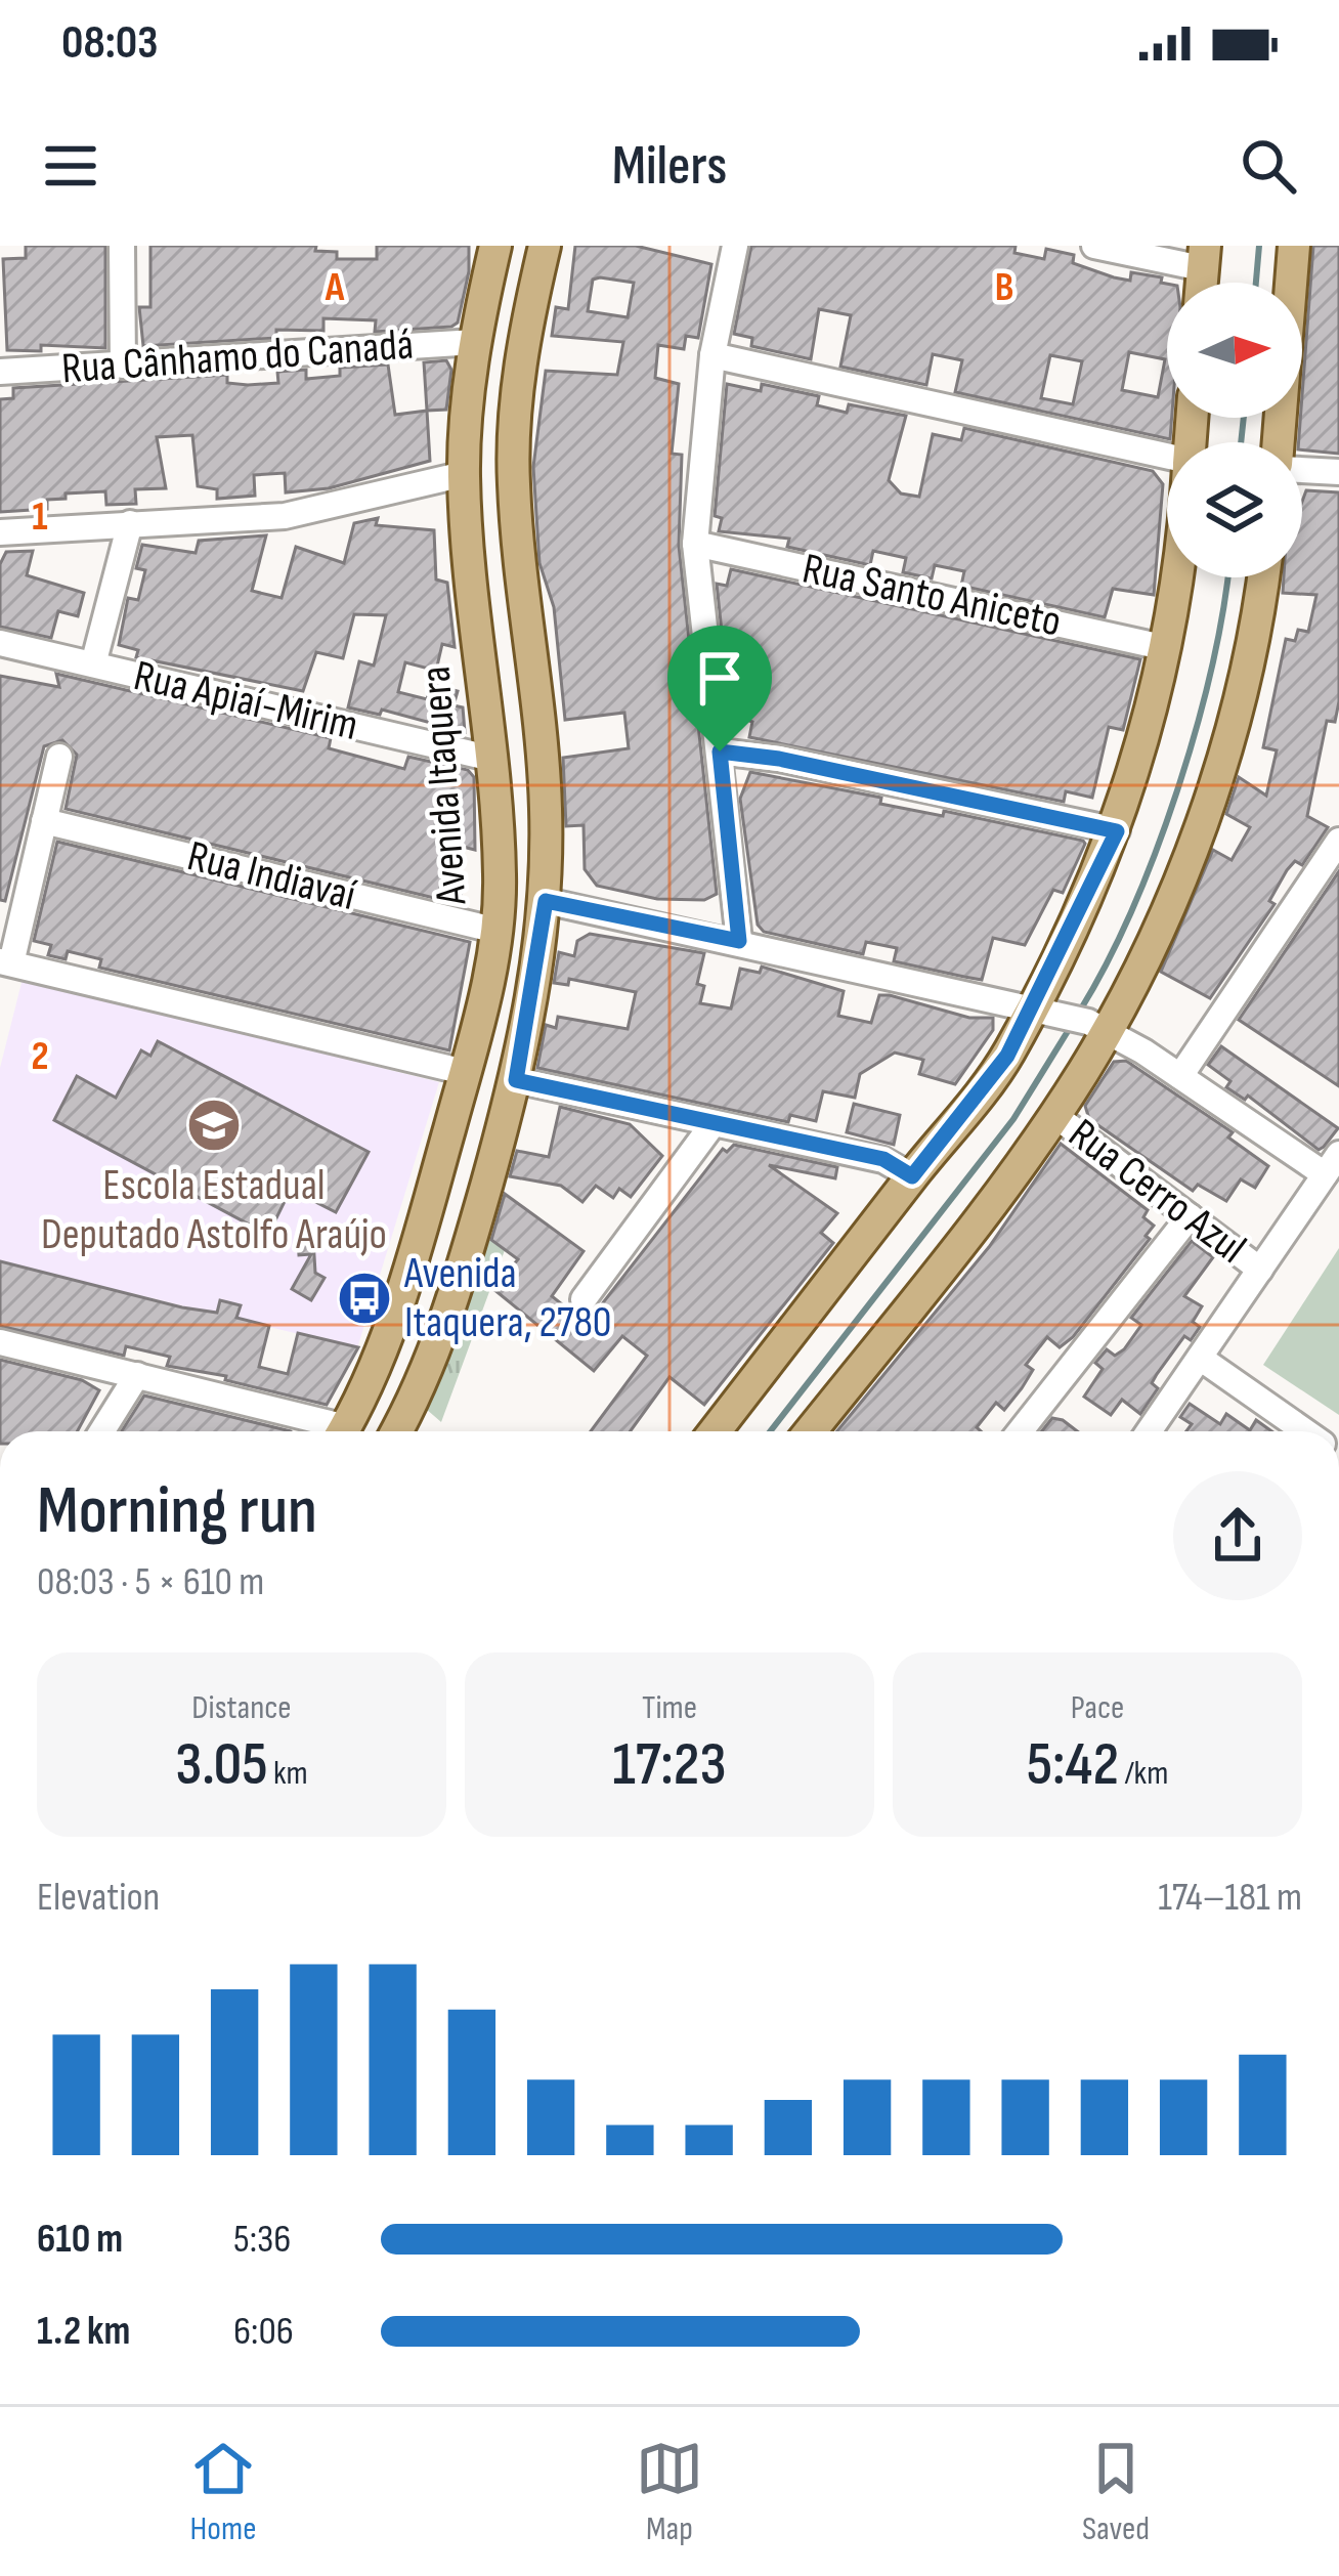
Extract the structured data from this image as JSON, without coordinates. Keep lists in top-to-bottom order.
{
  "streets": {
    "main road": ["Avenida Itaquera"],
    "street": [
      "Rua Cânhamo do Canadá",
      "Rua Santo Aniceto",
      "Rua Apiaí-Mirim",
      "Rua Indiavaí",
      "Rua Cerro Azul"
    ]
  },
  "crossings": [
    ["Rua Cânhamo do Canadá", "Avenida Itaquera"],
    ["Rua Apiaí-Mirim", "Avenida Itaquera"],
    ["Avenida Itaquera", "Rua Indiavaí"]
  ],
  "places": {
    "school or university": ["Escola Estadual Deputado Astolfo Araújo"],
    "bus stop": ["Avenida Itaquera, 2780"]
  },
  "north": "right",
  "page": {
    "status": "08:03",
    "header": "Milers",
    "heading": ["Morning run", "08:03 · 5 × 610 m"],
    "stats": [
      ["Distance", "3.05 km"],
      ["Time", "17:23"],
      ["Pace", "5:42 /km"]
    ],
    "chart": ["Elevation", "174–181 m"],
    "list": [
      {
        "name": "610 m",
        "note": "5:36"
      },
      {
        "name": "1.2 km",
        "note": "6:06"
      }
    ],
    "tabs": ["Home", "Map", "Saved"]
  },
  "grid": {
    "columns": ["A", "B"],
    "rows": ["1", "2"]
  }
}
